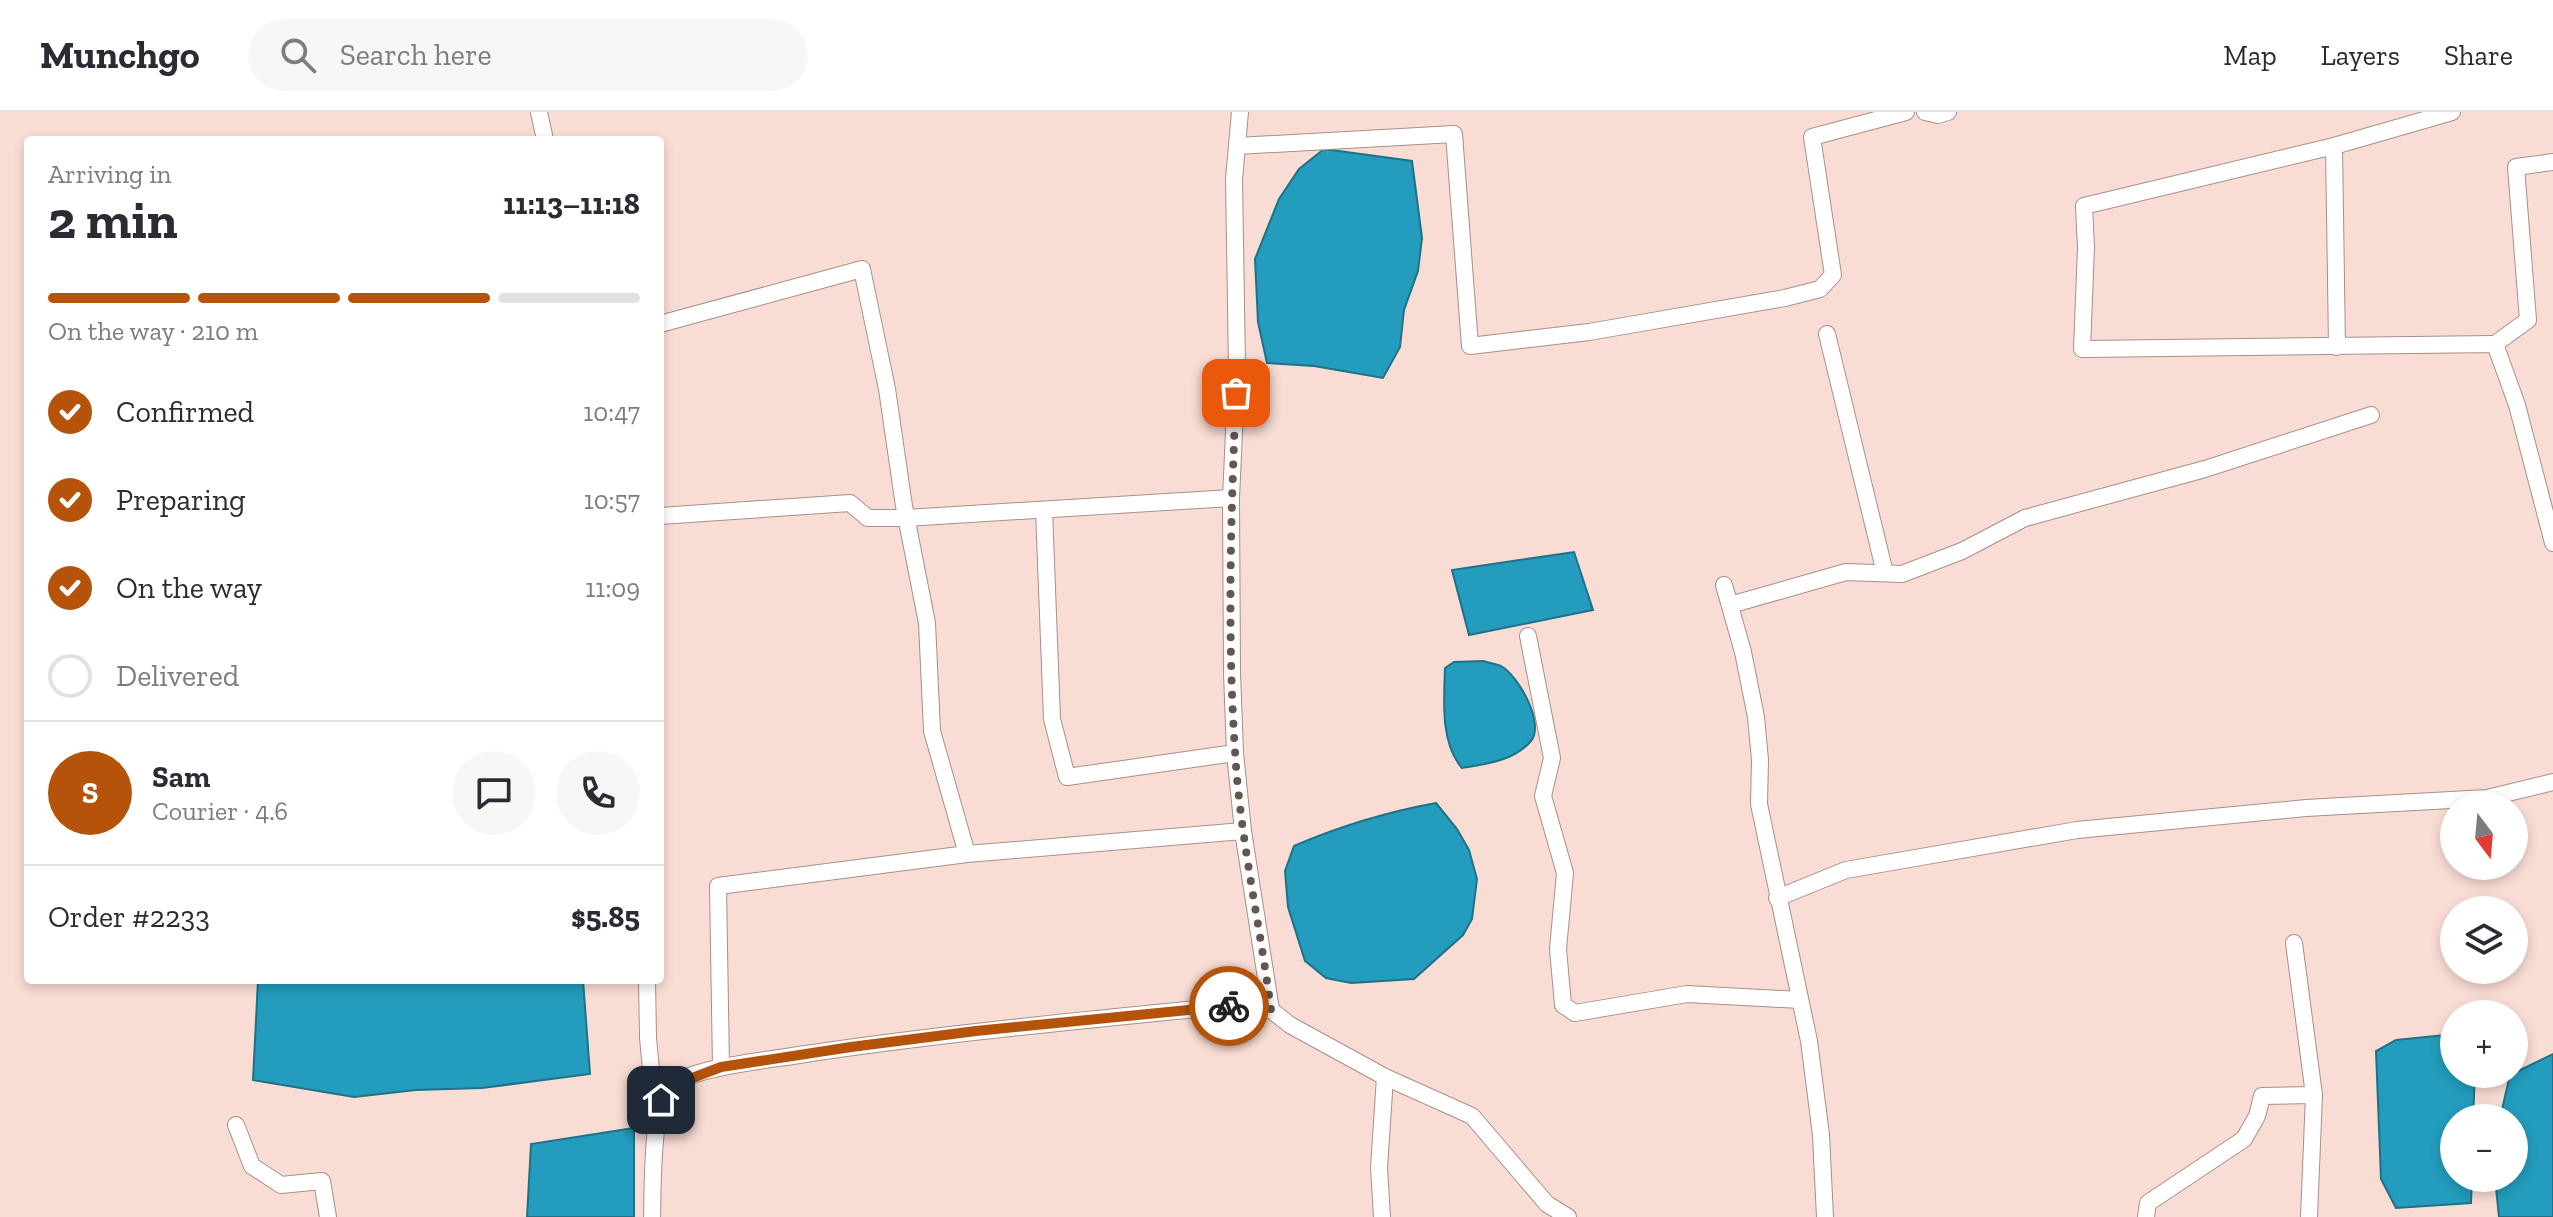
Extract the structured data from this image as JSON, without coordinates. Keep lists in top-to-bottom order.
{
  "north": "bottom",
  "page": {
    "header": "Munchgo",
    "search": "Search here",
    "nav": ["Map", "Layers", "Share"],
    "heading": ["2 min", "Arriving in", "11:13–11:18"],
    "panel": [
      "Sam",
      "Courier · 4.6",
      "Order #2233",
      "$5.85"
    ],
    "bar": "On the way · 210 m",
    "list": [
      ["Confirmed", "10:47"],
      ["Preparing", "10:57"],
      ["On the way", "11:09"],
      "Delivered"
    ],
    "round": "S",
    "map_buttons": ["+", "−"]
  }
}
